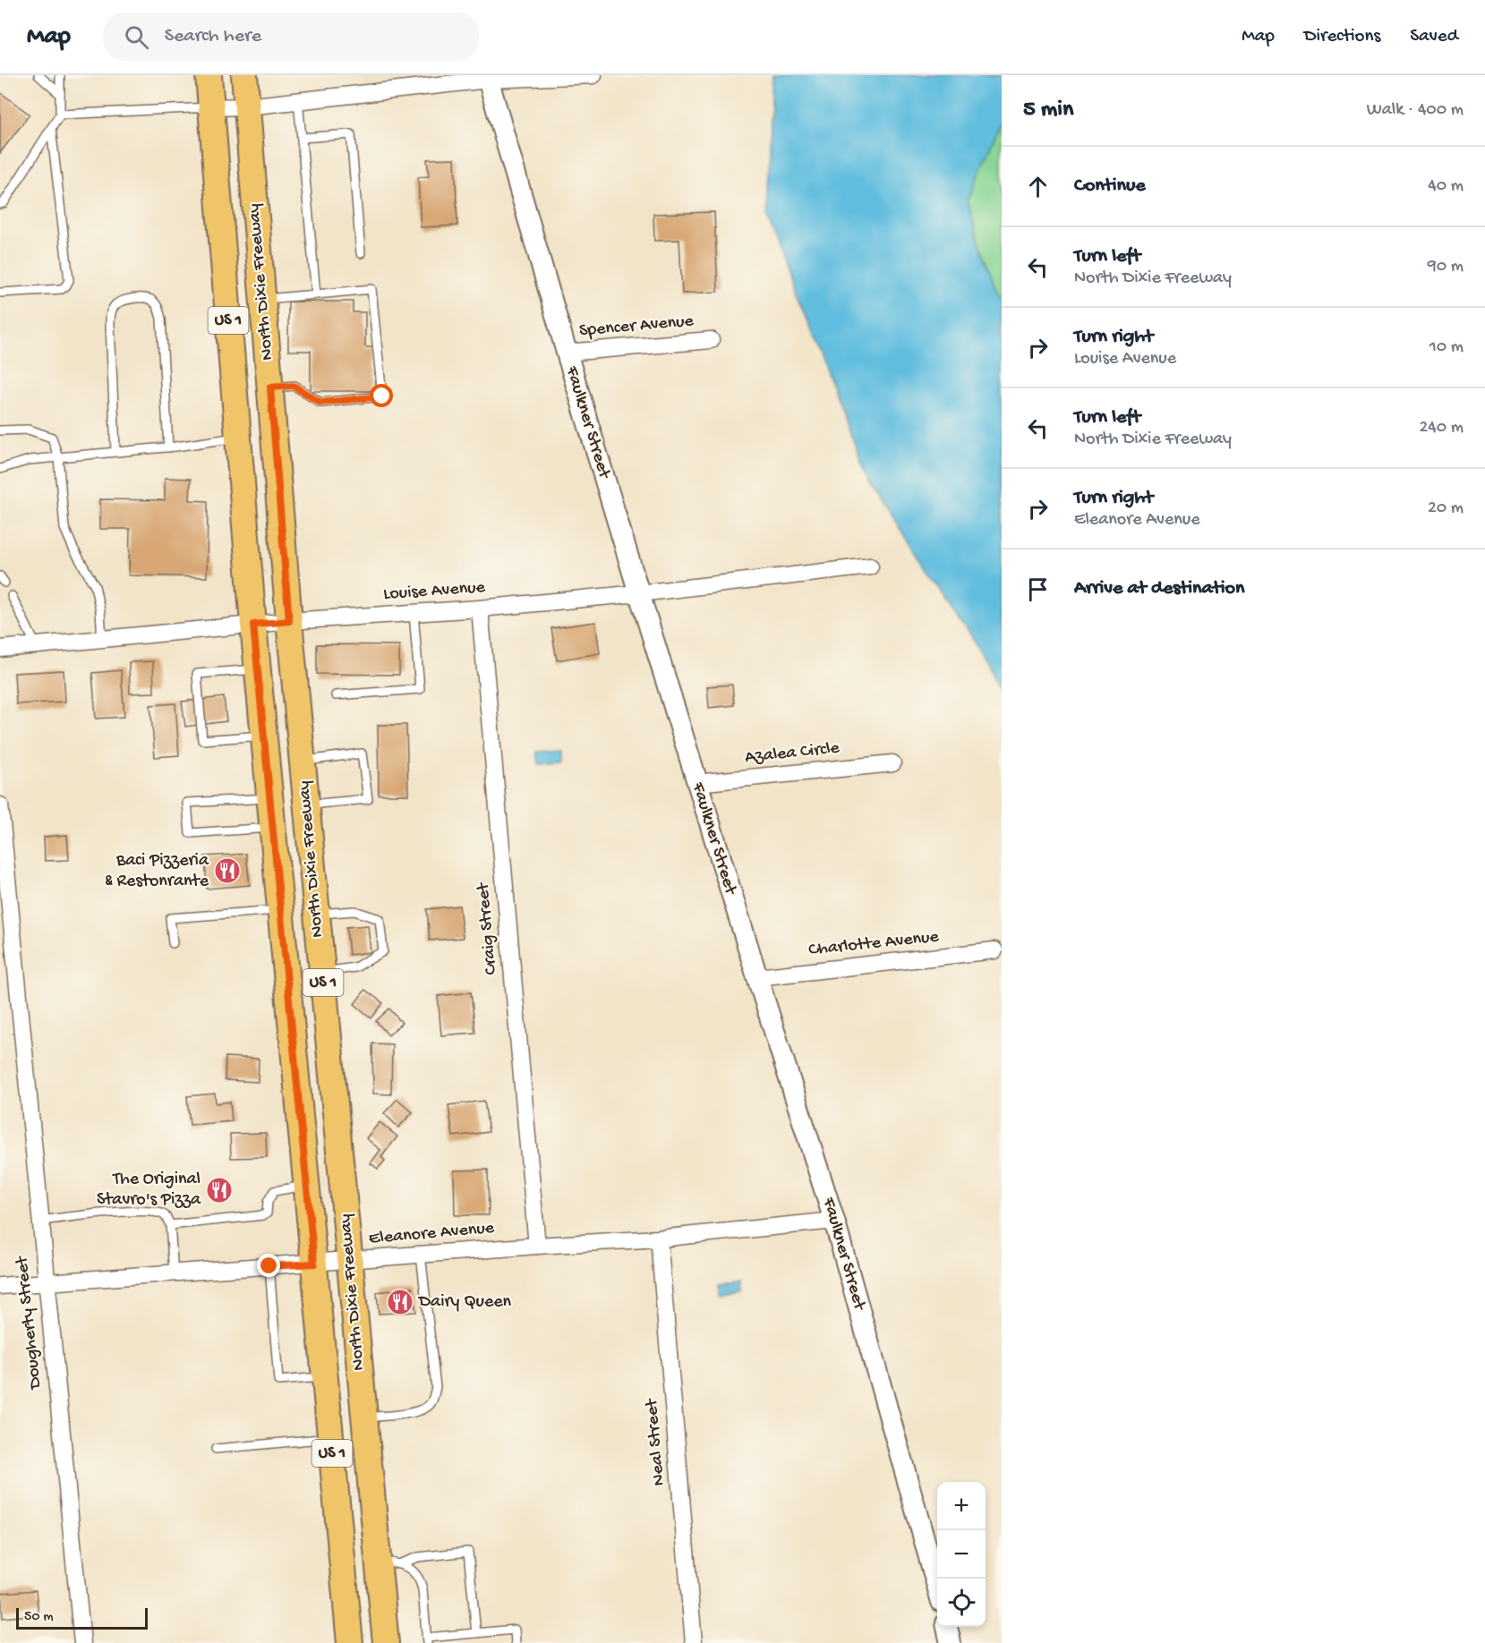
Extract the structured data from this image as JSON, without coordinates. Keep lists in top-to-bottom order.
{
  "streets": {
    "main road": ["North Dixie Freeway", "US 1"],
    "street": [
      "Spencer Avenue",
      "Faulkner Street",
      "Louise Avenue",
      "Azalea Circle",
      "Craig Street",
      "Charlotte Avenue",
      "Eleanore Avenue",
      "Dougherty Street",
      "Neal Street"
    ]
  },
  "crossings": [
    ["North Dixie Freeway", "Louise Avenue"],
    ["North Dixie Freeway", "Eleanore Avenue"],
    ["Spencer Avenue", "Faulkner Street"],
    ["Faulkner Street", "Louise Avenue"],
    ["Faulkner Street", "Azalea Circle"],
    ["Faulkner Street", "Charlotte Avenue"],
    ["Faulkner Street", "Eleanore Avenue"],
    ["Louise Avenue", "Craig Street"],
    ["Craig Street", "Eleanore Avenue"],
    ["Eleanore Avenue", "Dougherty Street"],
    ["Eleanore Avenue", "Neal Street"]
  ],
  "places": {
    "restaurant": ["Baci Pizzeria & Restonrante", "The Original Stavro's Pizza", "Dairy Queen"]
  },
  "scale_bar": "50 m",
  "page": {
    "header": "Map",
    "search": "Search here",
    "nav": ["Map", "Directions", "Saved"],
    "heading": ["5 min", "Walk · 400 m"],
    "list": [
      ["Continue", "40 m"],
      ["Turn left", "North Dixie Freeway", "90 m"],
      ["Turn right", "Louise Avenue", "10 m"],
      ["Turn left", "North Dixie Freeway", "240 m"],
      ["Turn right", "Eleanore Avenue", "20 m"],
      "Arrive at destination"
    ],
    "map_buttons": ["+", "−"],
    "scale": "50 m"
  }
}
